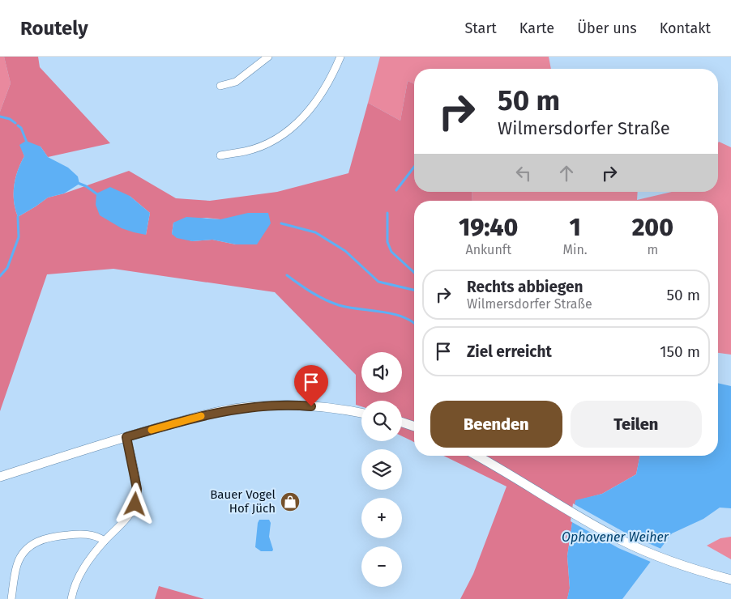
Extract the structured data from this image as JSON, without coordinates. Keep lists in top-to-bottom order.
{
  "water": ["Ophovener Weiher"],
  "places": {
    "shop": ["Bauer Vogel Hof Jüch"]
  },
  "page": {
    "header": "Routely",
    "nav": [
      "Start",
      "Karte",
      "Über uns",
      "Kontakt"
    ],
    "turn": ["50 m", "Wilmersdorfer Straße"],
    "eta": [
      "19:40",
      "Ankunft",
      "1",
      "Min.",
      "200",
      "m"
    ],
    "list": [
      {
        "name": "Rechts abbiegen",
        "note": "Wilmersdorfer Straße",
        "value": "50 m"
      },
      {
        "name": "Ziel erreicht",
        "value": "150 m"
      }
    ],
    "map_buttons": ["+", "−"],
    "buttons": ["Beenden", "Teilen"]
  }
}
